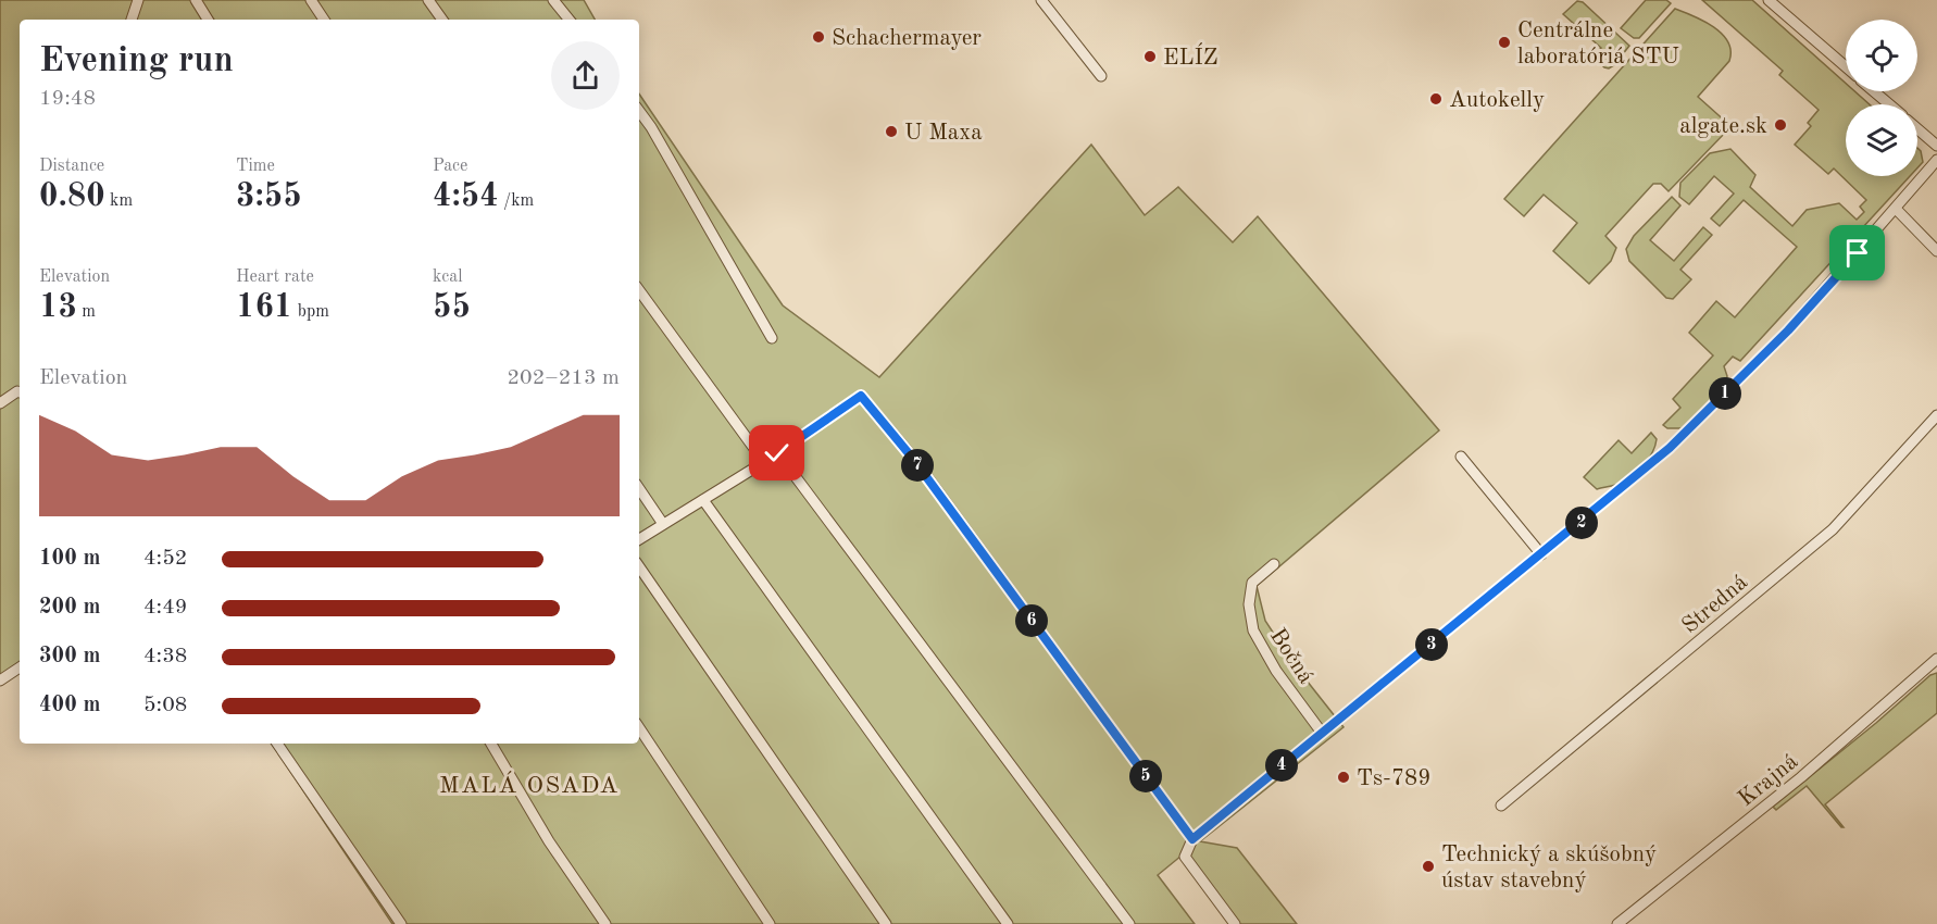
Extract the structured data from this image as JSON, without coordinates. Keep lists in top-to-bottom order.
{
  "streets": {
    "street": ["Stredná", "Bočná", "Krajná"]
  },
  "districts": ["MALÁ OSADA"],
  "places": [
    "Schachermayer",
    "Centrálne laboratóriá STU",
    "ELÍZ",
    "Autokelly",
    "algate.sk",
    "U Maxa",
    "Ts-789",
    "Technický a skúšobný ústav stavebný"
  ],
  "page": {
    "heading": ["Evening run", "19:48"],
    "stats": [
      ["Distance", "0.80 km"],
      ["Time", "3:55"],
      ["Pace", "4:54 /km"],
      ["Elevation", "13 m"],
      ["Heart rate", "161 bpm"],
      ["kcal", "55"]
    ],
    "chart": ["Elevation", "202–213 m"],
    "pins": [
      "1",
      "7",
      "2",
      "6",
      "3",
      "4",
      "5"
    ],
    "list": [
      {
        "name": "100 m",
        "note": "4:52"
      },
      {
        "name": "200 m",
        "note": "4:49"
      },
      {
        "name": "300 m",
        "note": "4:38"
      },
      {
        "name": "400 m",
        "note": "5:08"
      }
    ]
  }
}
